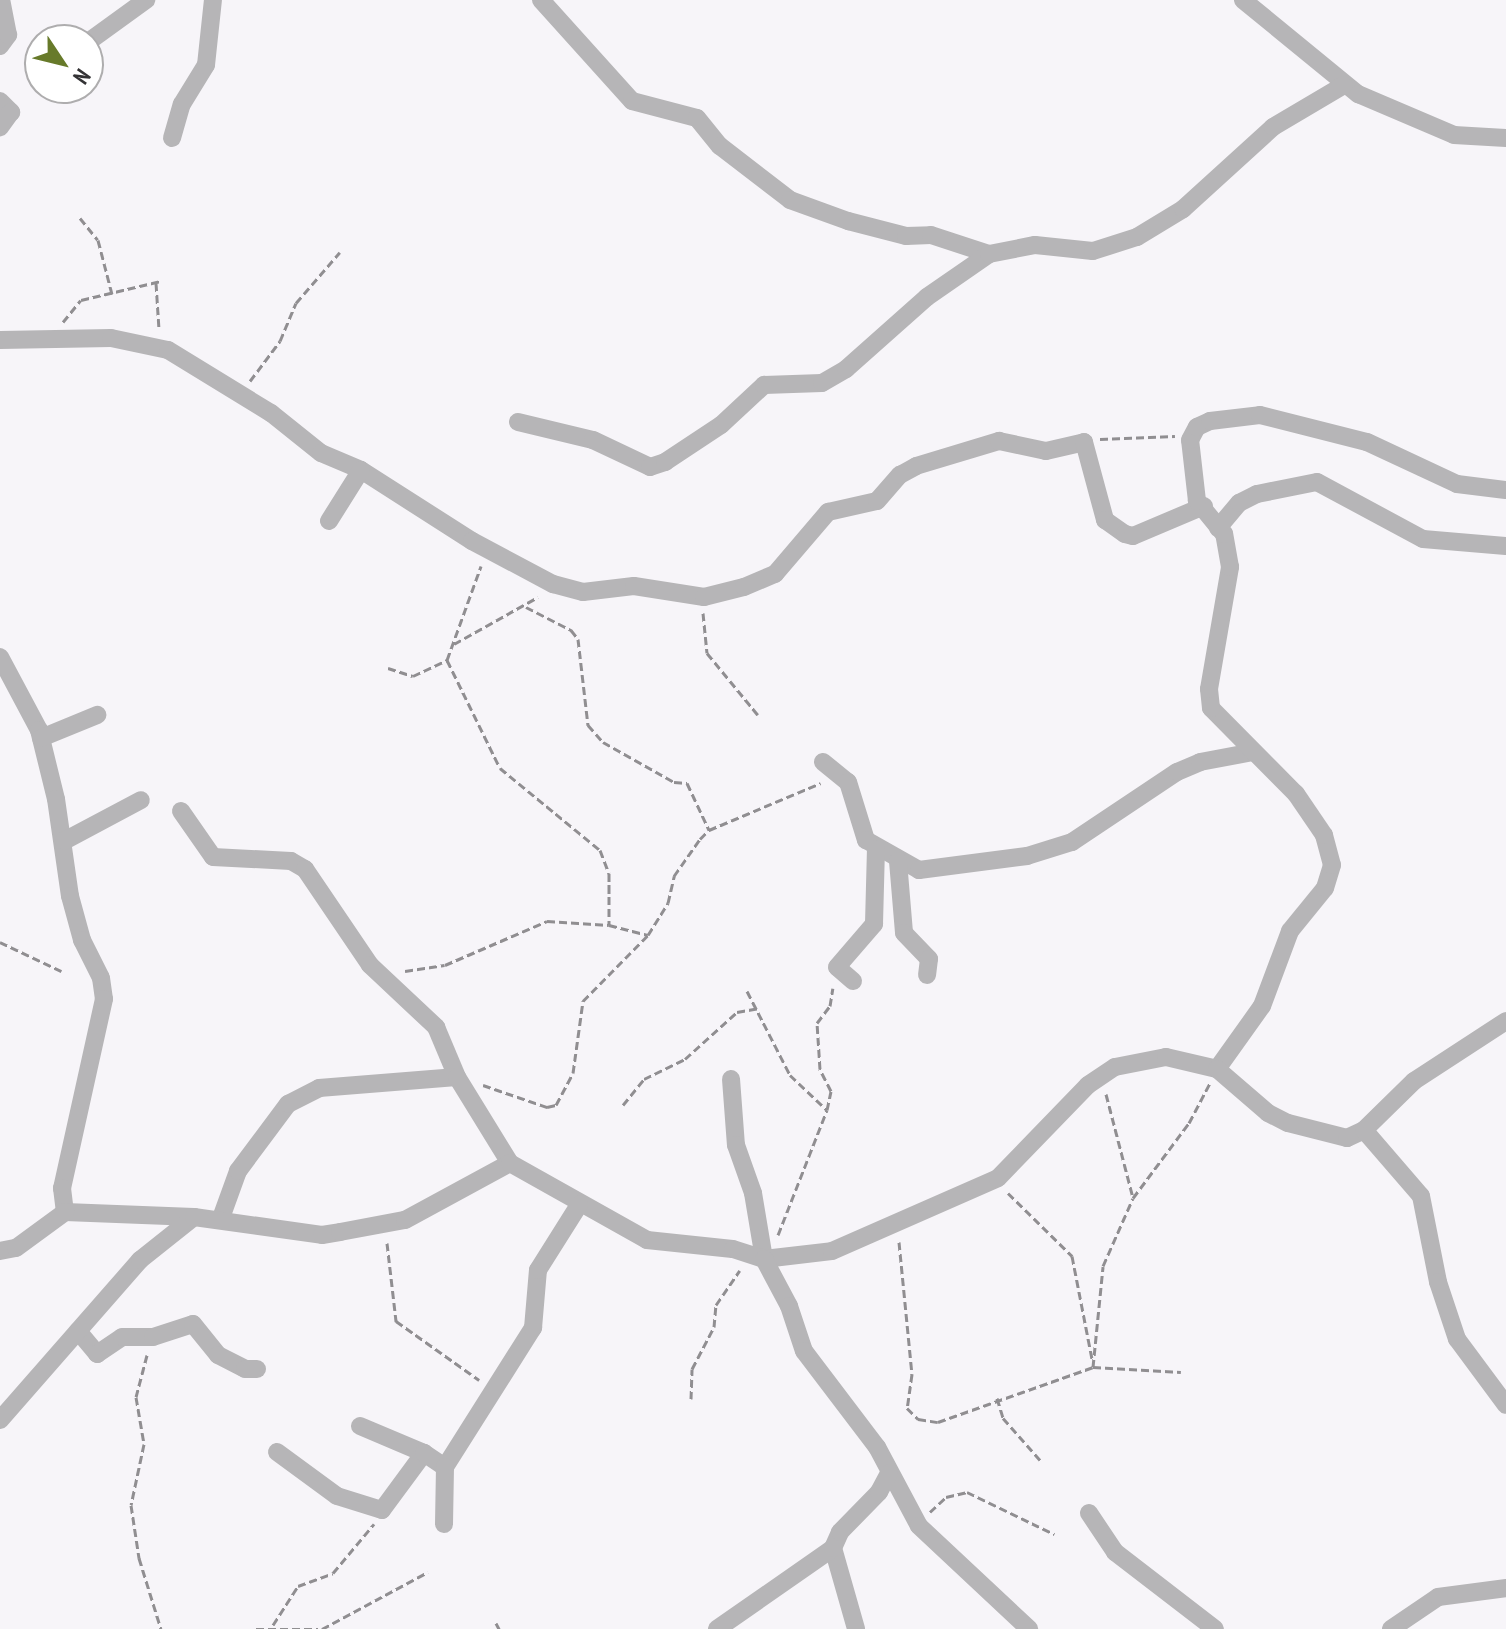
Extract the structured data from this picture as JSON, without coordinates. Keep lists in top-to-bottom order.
{
  "north": "bottom right"
}
